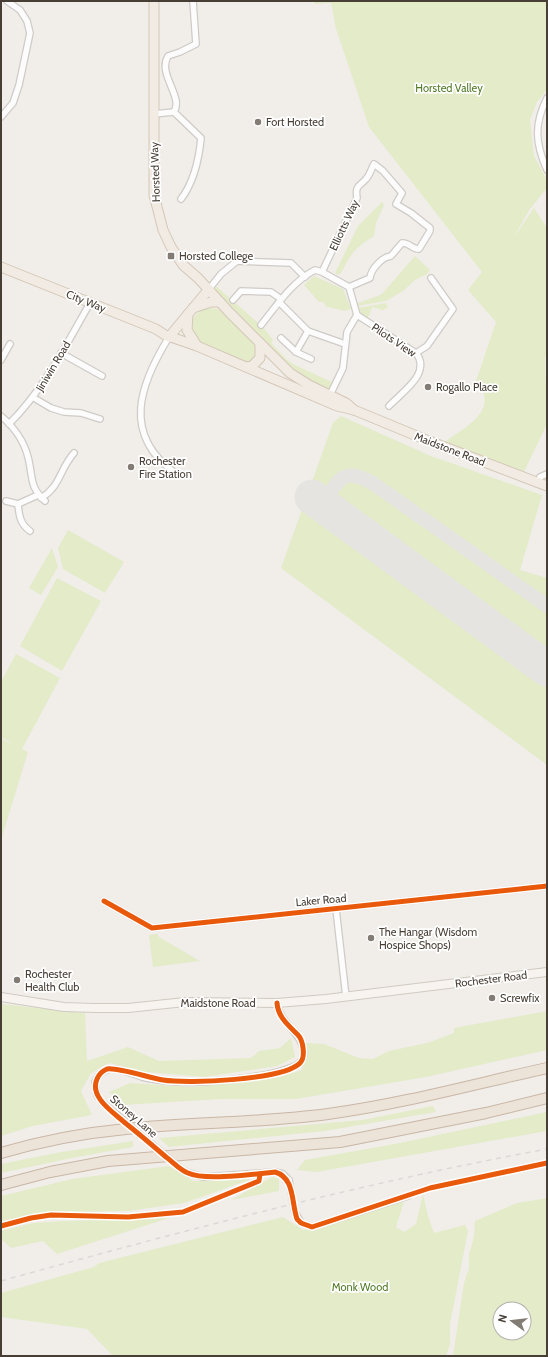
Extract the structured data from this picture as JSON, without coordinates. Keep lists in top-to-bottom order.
{
  "streets": {
    "main road": [
      "Horsted Way",
      "City Way",
      "Maidstone Road",
      "Rochester Road"
    ],
    "street": [
      "Elliotts Way",
      "Pilots View",
      "Jiniwin Road",
      "Laker Road",
      "Stoney Lane"
    ]
  },
  "crossings": [
    ["Horsted Way", "Maidstone Road"],
    ["City Way", "Jiniwin Road"],
    ["City Way", "Maidstone Road"],
    ["Maidstone Road", "Rochester Road"],
    ["Maidstone Road", "Stoney Lane"]
  ],
  "parks": ["Horsted Valley", "Monk Wood"],
  "places": {
    "other": [
      "Fort Horsted",
      "Rogallo Place",
      "Rochester Fire Station",
      "The Hangar (Wisdom Hospice Shops)",
      "Rochester Health Club",
      "Screwfix"
    ],
    "transit": ["Horsted College"]
  },
  "north": "left"
}
